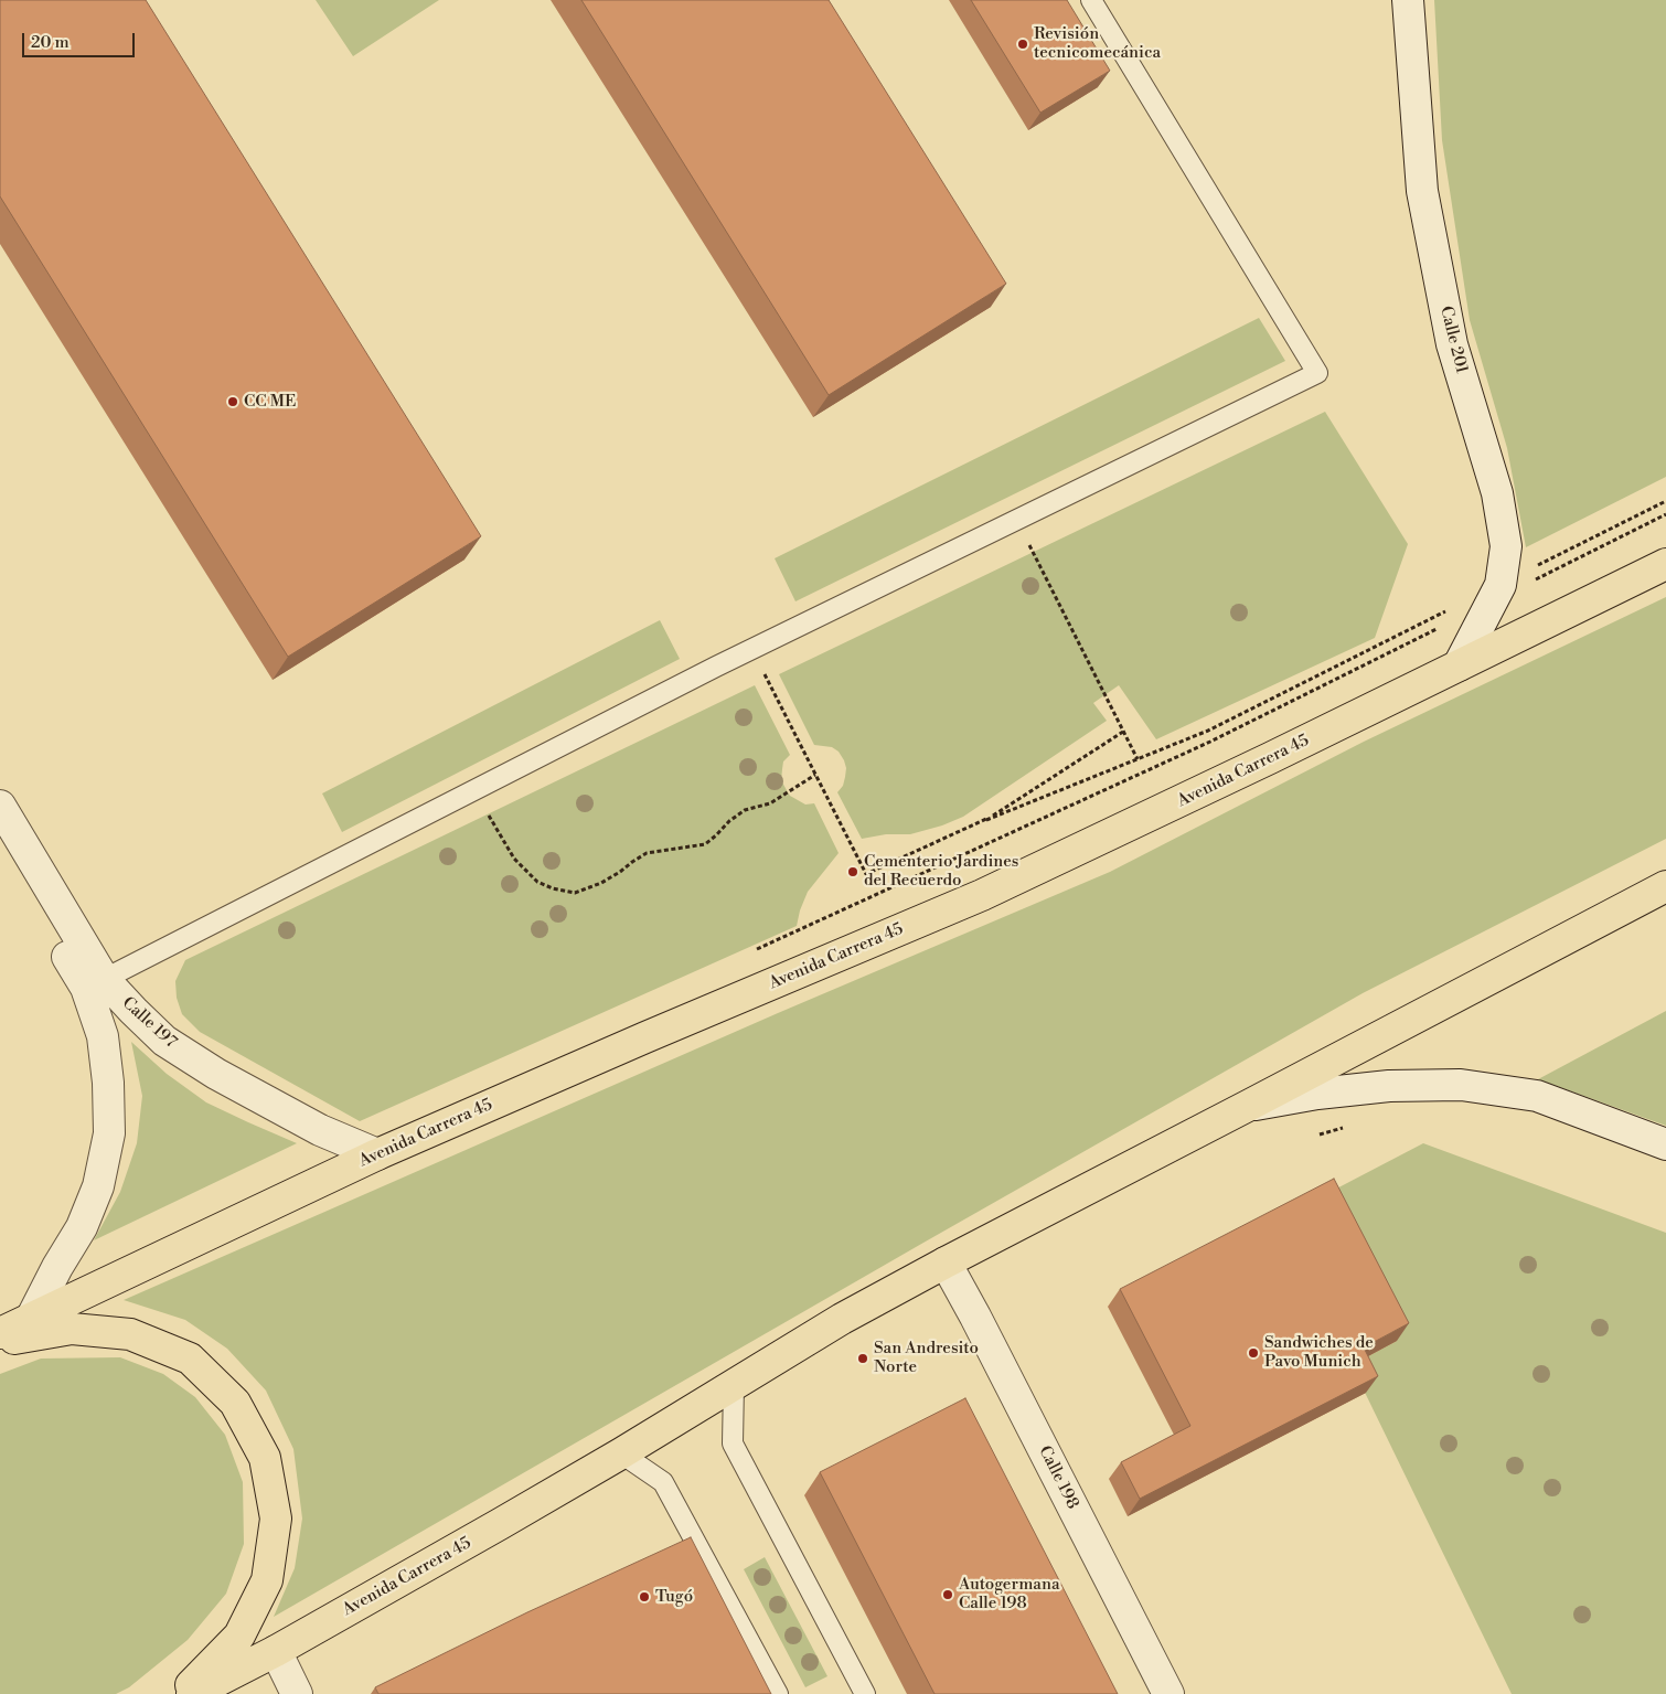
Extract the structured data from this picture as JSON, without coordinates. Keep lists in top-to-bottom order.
{
  "streets": {
    "highway": ["Avenida Carrera 45"],
    "street": ["Calle 201", "Calle 197", "Calle 198"]
  },
  "crossings": [
    ["Calle 201", "Avenida Carrera 45"],
    ["Avenida Carrera 45", "Calle 197"],
    ["Avenida Carrera 45", "Calle 198"]
  ],
  "places": [
    "Revisión tecnicomecánica",
    "CC ME",
    "Cementerio Jardines del Recuerdo",
    "Sandwiches de Pavo Munich",
    "San Andresito Norte",
    "Autogermana Calle 198",
    "Tugó"
  ],
  "scale_bar": "20 m"
}
